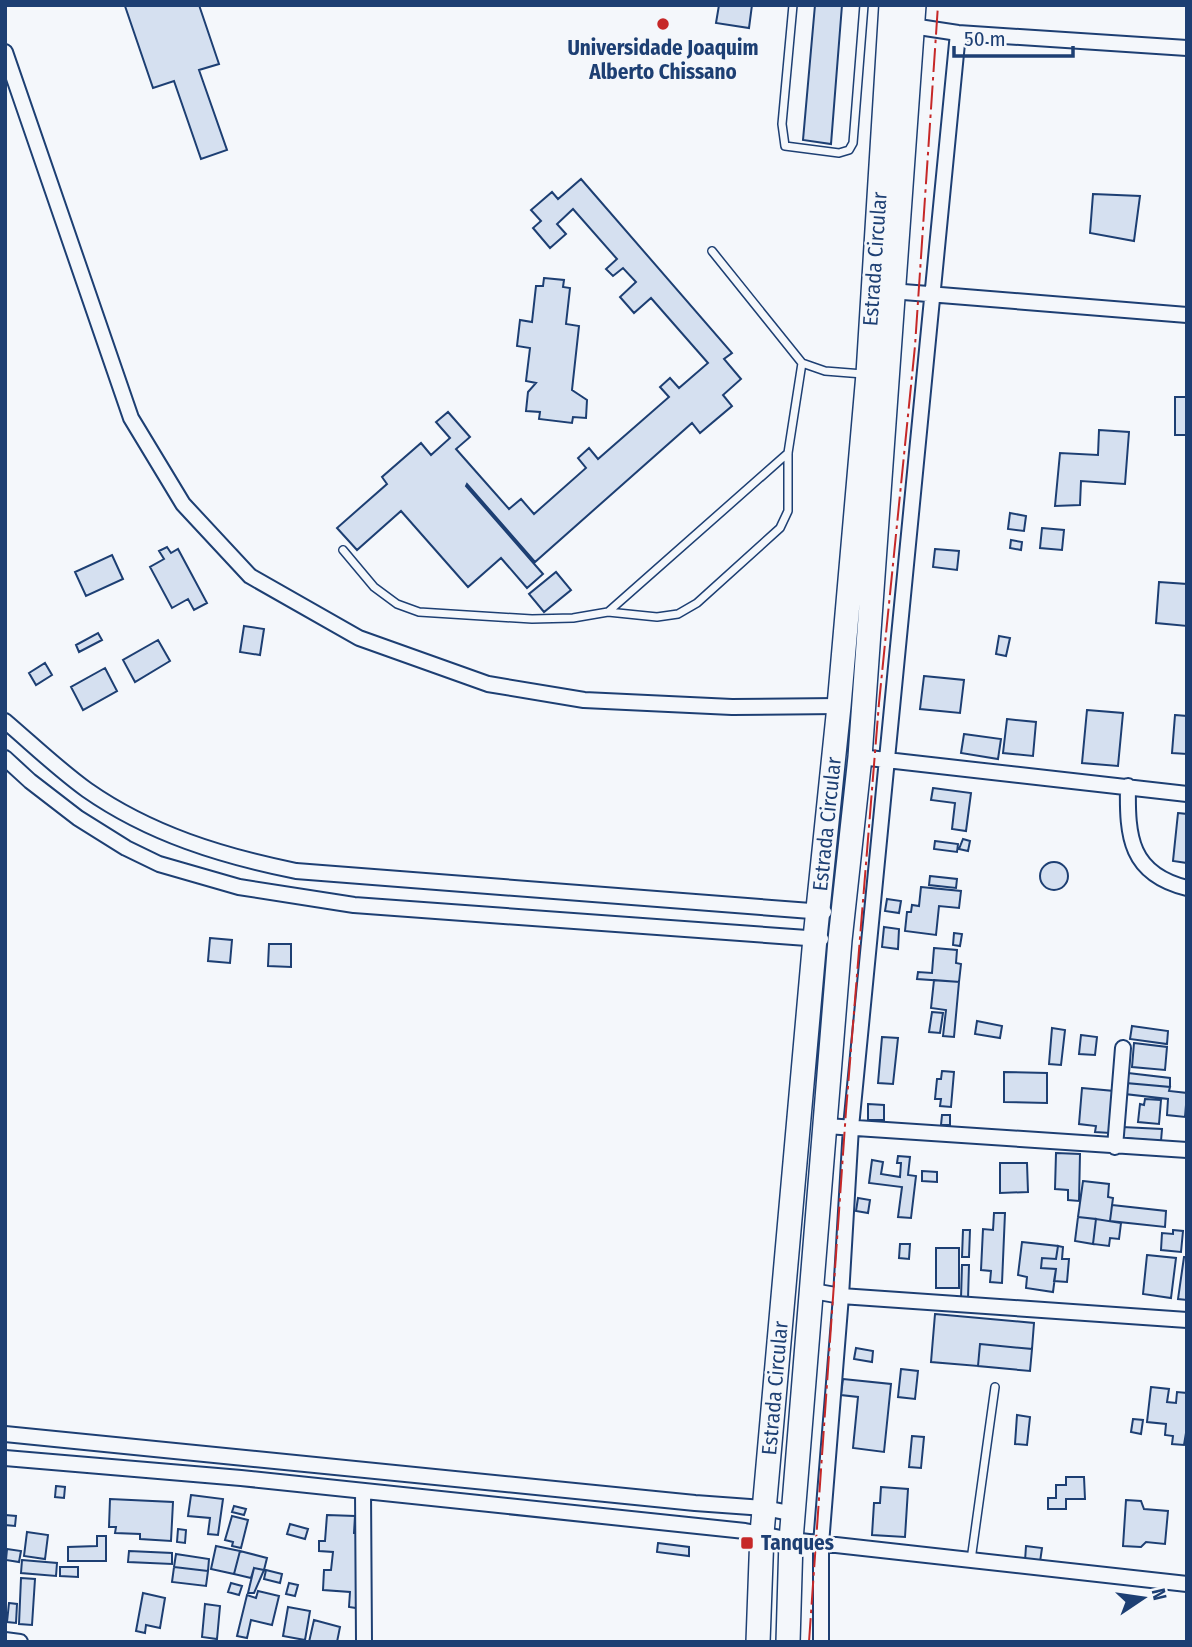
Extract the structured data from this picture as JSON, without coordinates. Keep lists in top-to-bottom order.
{
  "streets": {
    "main road": ["Estrada Circular"]
  },
  "places": {
    "other": ["Universidade Joaquim Alberto Chissano"],
    "transit": ["Tanques"]
  },
  "scale_bar": "50 m",
  "north": "right"
}
